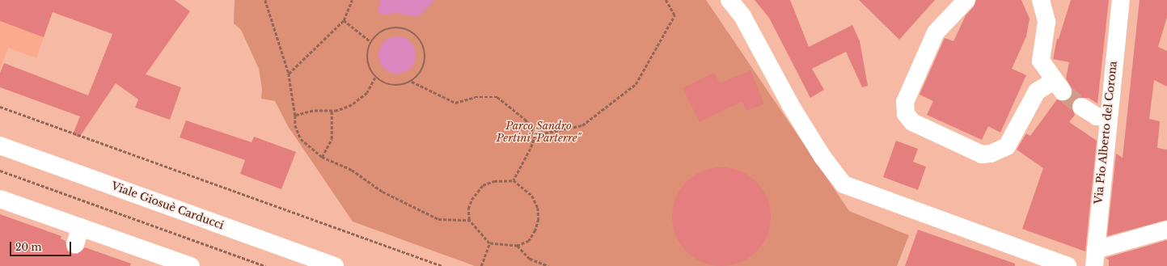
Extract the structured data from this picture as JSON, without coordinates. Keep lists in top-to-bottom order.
{
  "streets": {
    "street": ["Via Pio Alberto del Corona", "Viale Giosuè Carducci"]
  },
  "parks": ["Parco Sandro Pertini \"Parterre\""],
  "scale_bar": "20 m"
}
